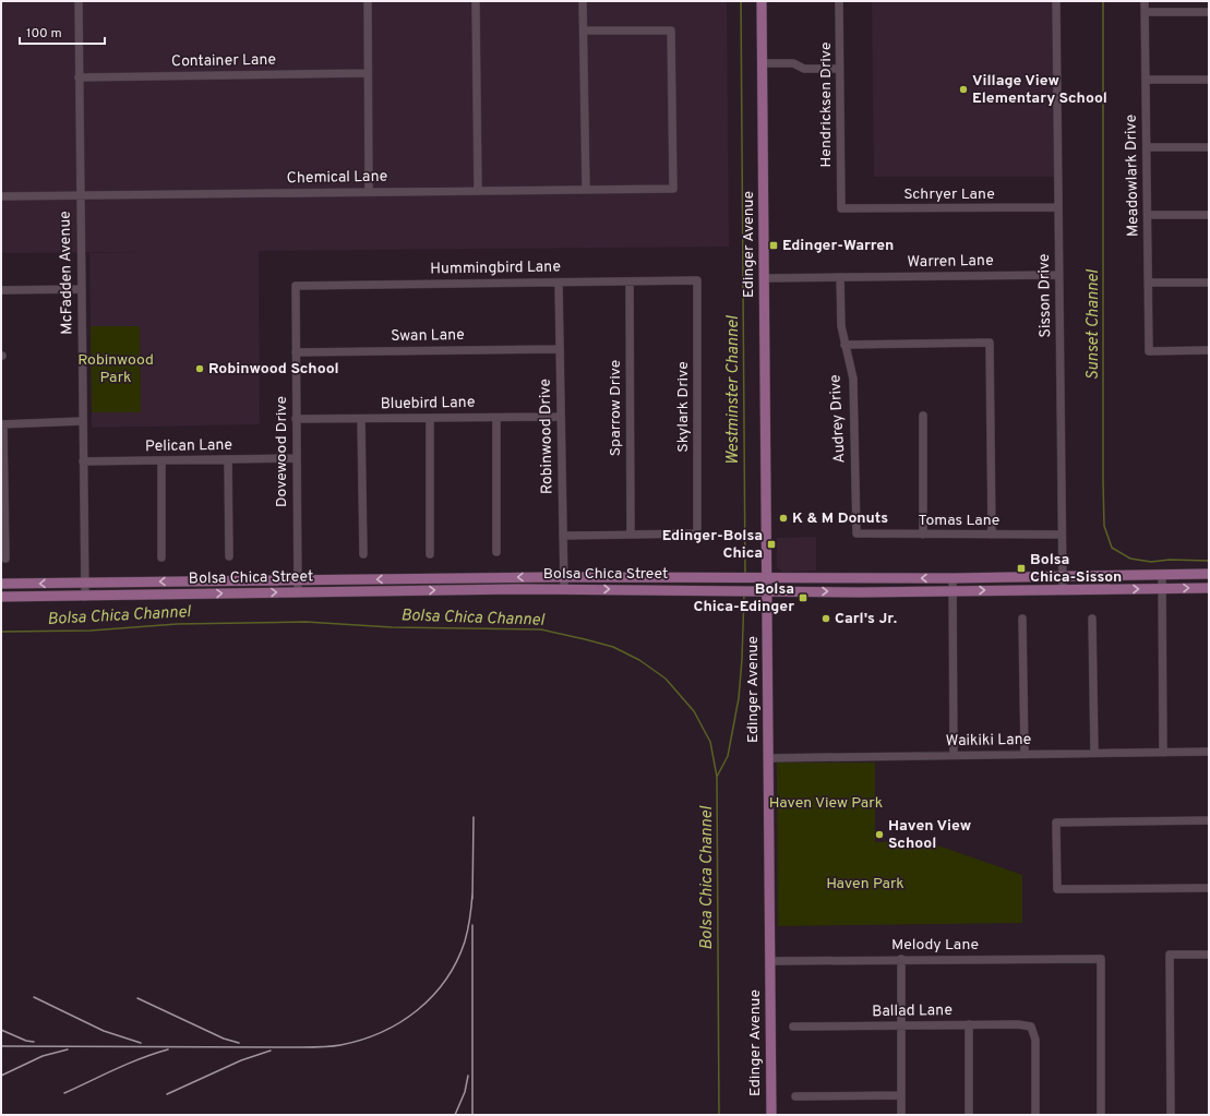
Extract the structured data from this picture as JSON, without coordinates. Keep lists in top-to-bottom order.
{
  "streets": {
    "main road": ["Edinger Avenue", "Bolsa Chica Street"],
    "street": [
      "Container Lane",
      "Hendricksen Drive",
      "Meadowlark Drive",
      "Chemical Lane",
      "Schryer Lane",
      "Warren Lane",
      "Hummingbird Lane",
      "McFadden Avenue",
      "Sisson Drive",
      "Swan Lane",
      "Bluebird Lane",
      "Skylark Drive",
      "Sparrow Drive",
      "Audrey Drive",
      "Robinwood Drive",
      "Pelican Lane",
      "Dovewood Drive",
      "Tomas Lane",
      "Waikiki Lane",
      "Melody Lane",
      "Ballad Lane"
    ]
  },
  "crossings": [
    ["Container Lane", "McFadden Avenue"],
    ["Hendricksen Drive", "Schryer Lane"],
    ["Chemical Lane", "McFadden Avenue"],
    ["Schryer Lane", "Sisson Drive"],
    ["Edinger Avenue", "Warren Lane"],
    ["Edinger Avenue", "Bolsa Chica Street"],
    ["Edinger Avenue", "Waikiki Lane"],
    ["Edinger Avenue", "Melody Lane"],
    ["Warren Lane", "Sisson Drive"],
    ["Warren Lane", "Audrey Drive"],
    ["Hummingbird Lane", "Skylark Drive"],
    ["Hummingbird Lane", "Sparrow Drive"],
    ["Hummingbird Lane", "Robinwood Drive"],
    ["Hummingbird Lane", "Dovewood Drive"],
    ["McFadden Avenue", "Pelican Lane"],
    ["McFadden Avenue", "Bolsa Chica Street"],
    ["Sisson Drive", "Tomas Lane"],
    ["Sisson Drive", "Bolsa Chica Street"],
    ["Swan Lane", "Robinwood Drive"],
    ["Swan Lane", "Dovewood Drive"],
    ["Bluebird Lane", "Robinwood Drive"],
    ["Bluebird Lane", "Dovewood Drive"],
    ["Skylark Drive", "Sparrow Drive"],
    ["Audrey Drive", "Tomas Lane"],
    ["Robinwood Drive", "Bolsa Chica Street"],
    ["Pelican Lane", "Dovewood Drive"],
    ["Dovewood Drive", "Bolsa Chica Street"]
  ],
  "water": ["Sunset Channel", "Westminster Channel", "Bolsa Chica Channel"],
  "parks": ["Robinwood Park", "Haven View Park", "Haven Park"],
  "places": {
    "other": [
      "Village View Elementary School",
      "Robinwood School",
      "K & M Donuts",
      "Carl's Jr.",
      "Haven View School"
    ],
    "transit": [
      "Edinger-Warren",
      "Edinger-Bolsa Chica",
      "Bolsa Chica-Sisson",
      "Bolsa Chica-Edinger"
    ]
  },
  "scale_bar": "100 m"
}
